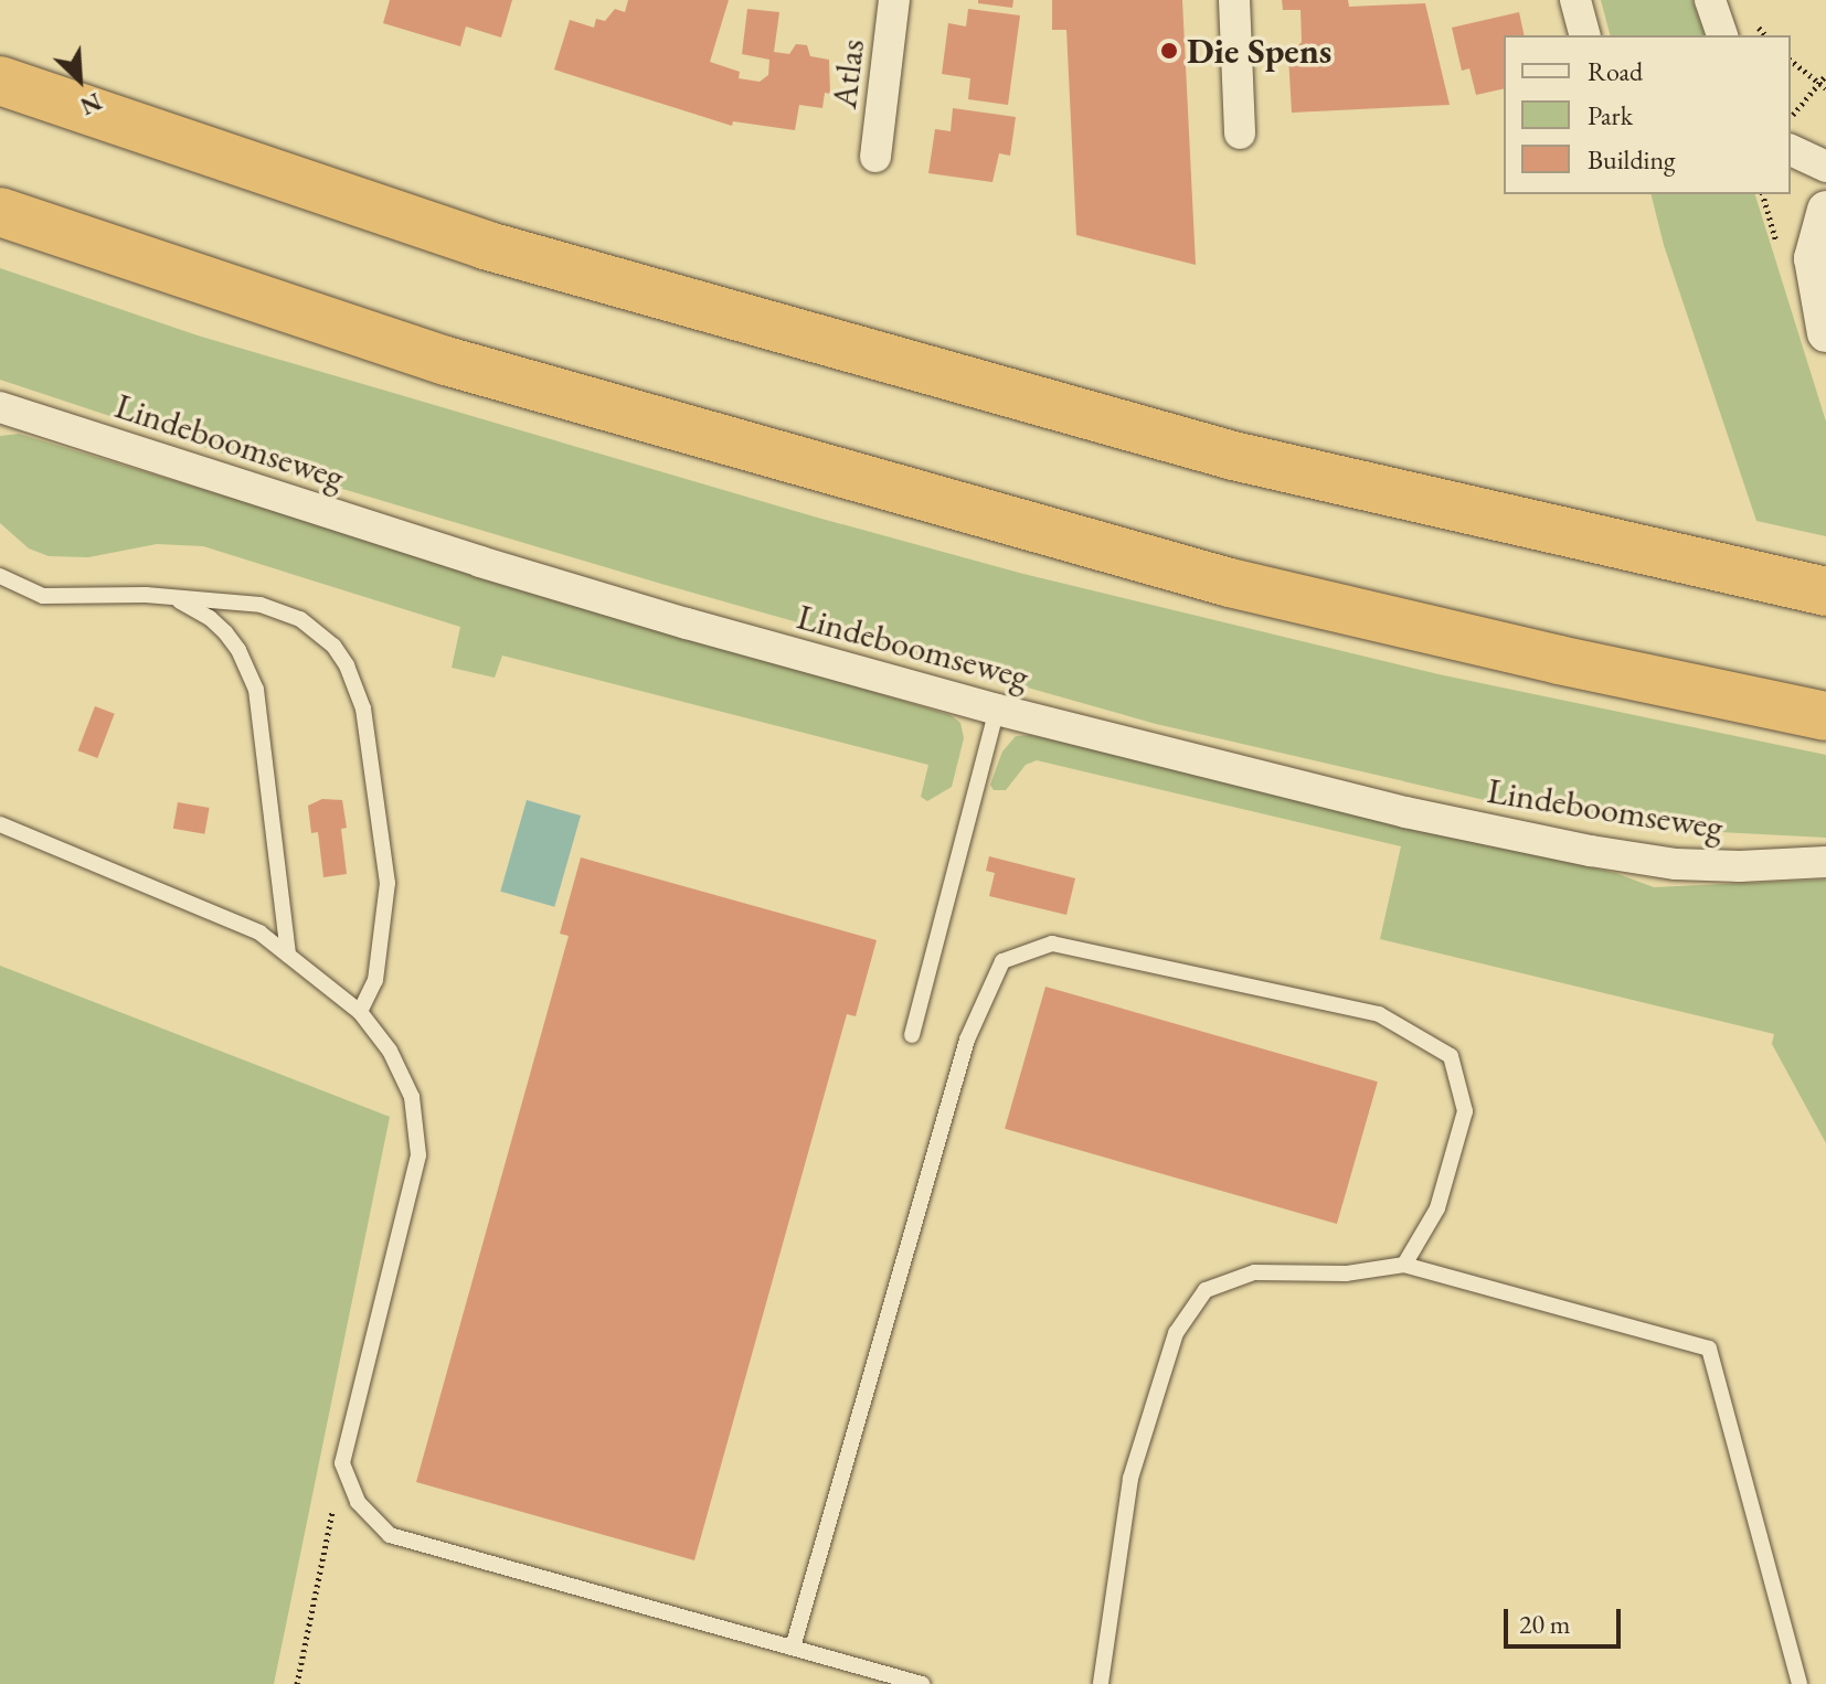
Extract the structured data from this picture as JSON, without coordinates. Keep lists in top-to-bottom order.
{
  "streets": {
    "street": ["Atlas", "Lindeboomseweg"]
  },
  "places": ["Die Spens"],
  "legend": ["Road", "Park", "Building"],
  "scale_bar": "20 m",
  "north": "bottom right"
}
